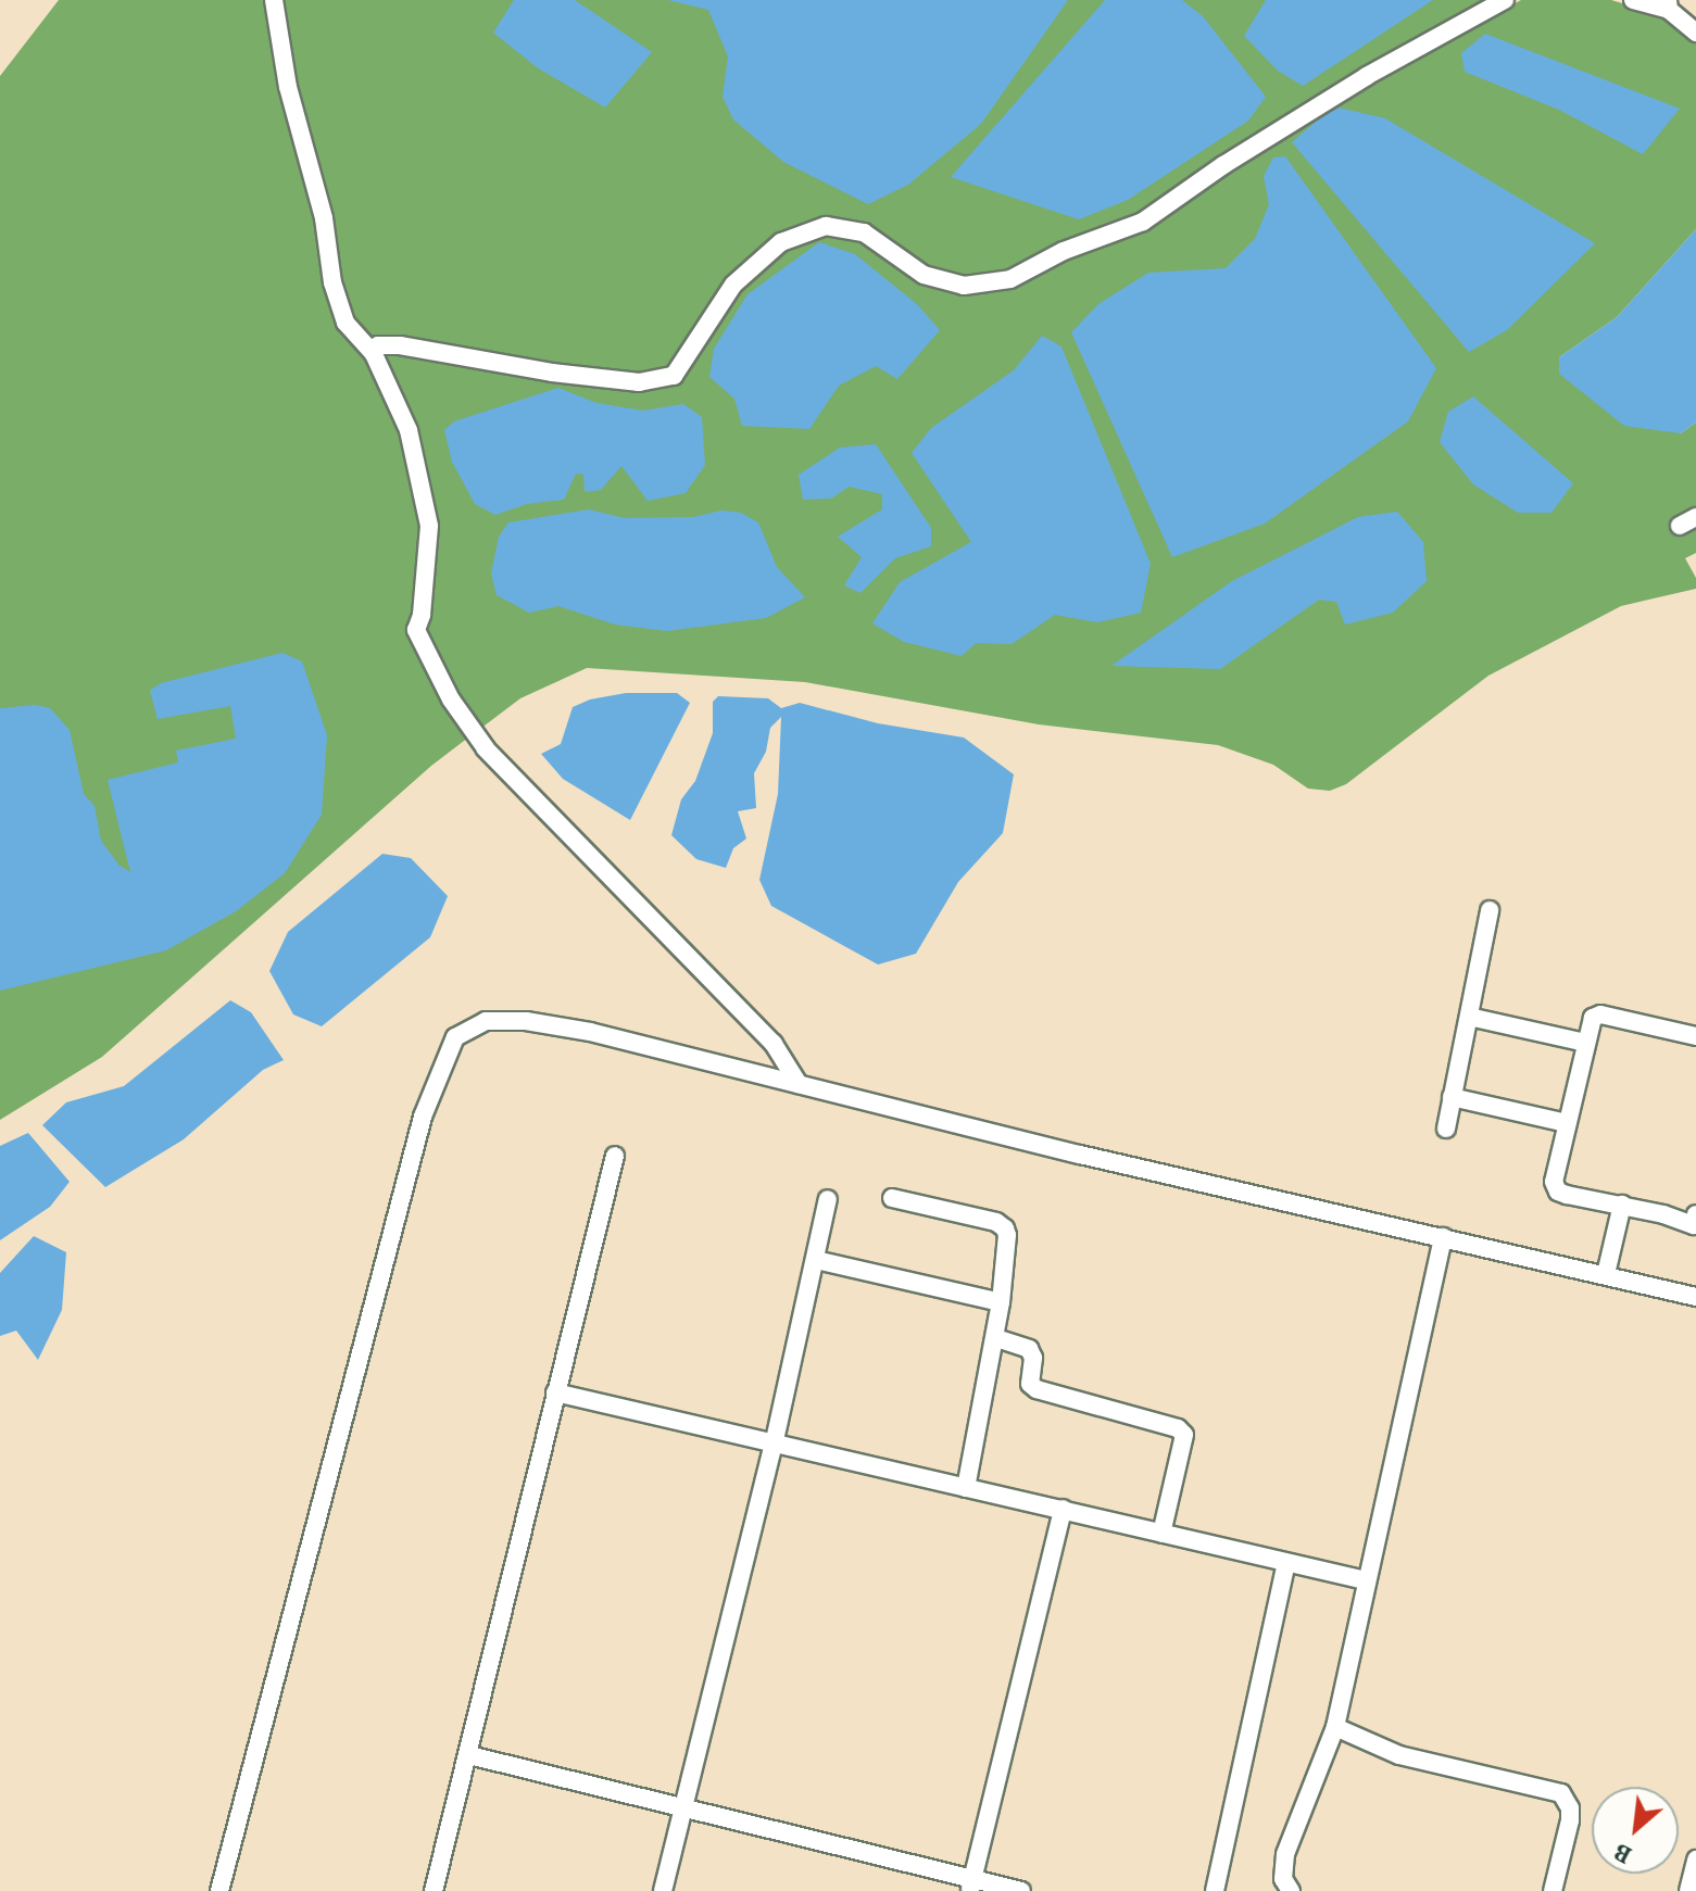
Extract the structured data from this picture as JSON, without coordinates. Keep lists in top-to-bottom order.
{
  "north": "bottom left"
}
